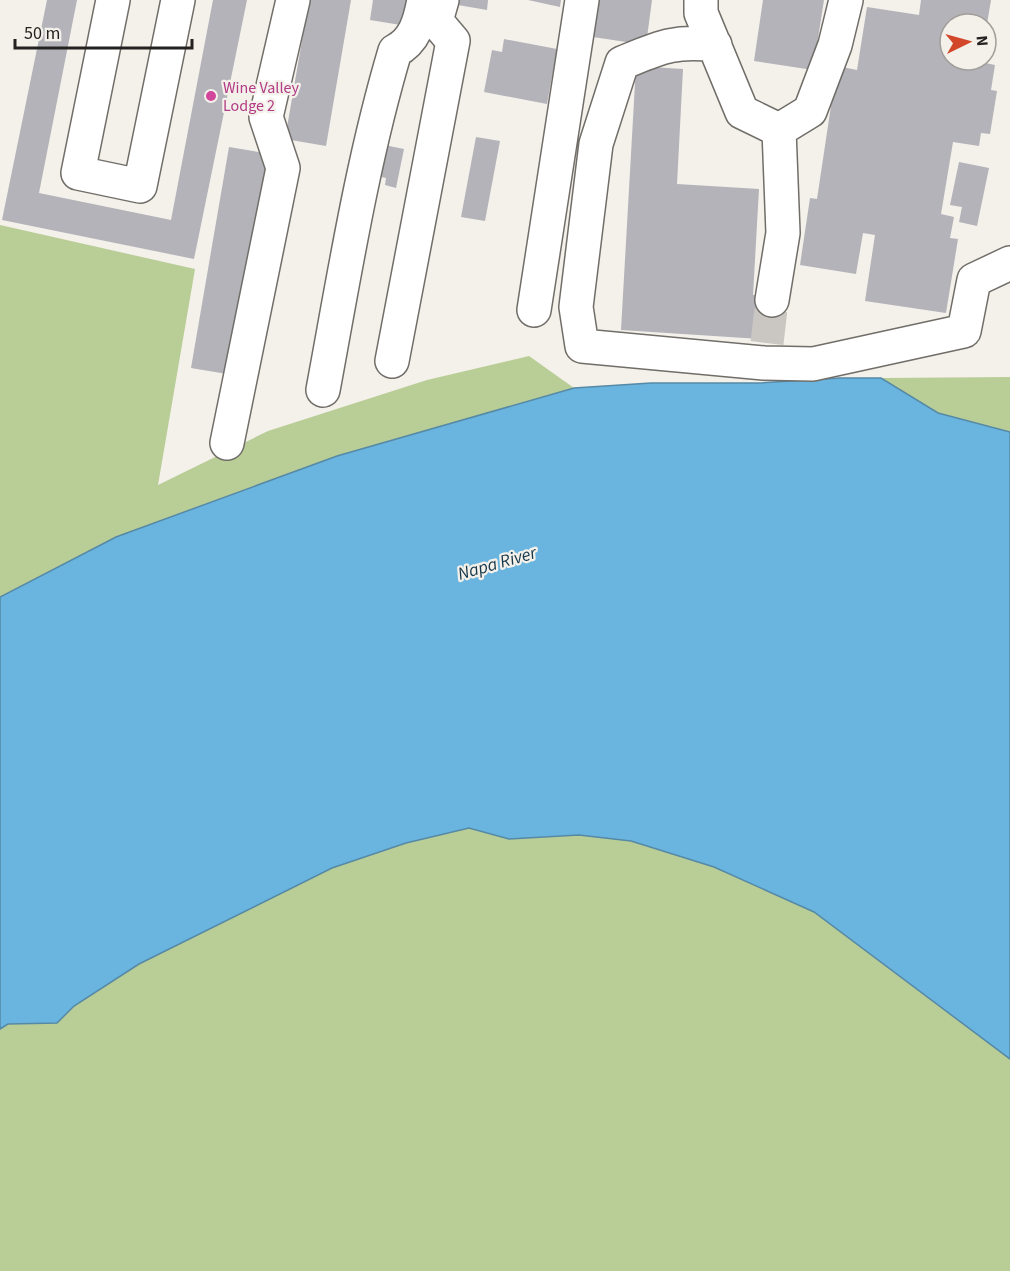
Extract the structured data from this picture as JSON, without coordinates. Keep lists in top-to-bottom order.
{
  "water": ["Napa River"],
  "places": ["Wine Valley Lodge 2"],
  "scale_bar": "50 m",
  "north": "right"
}
